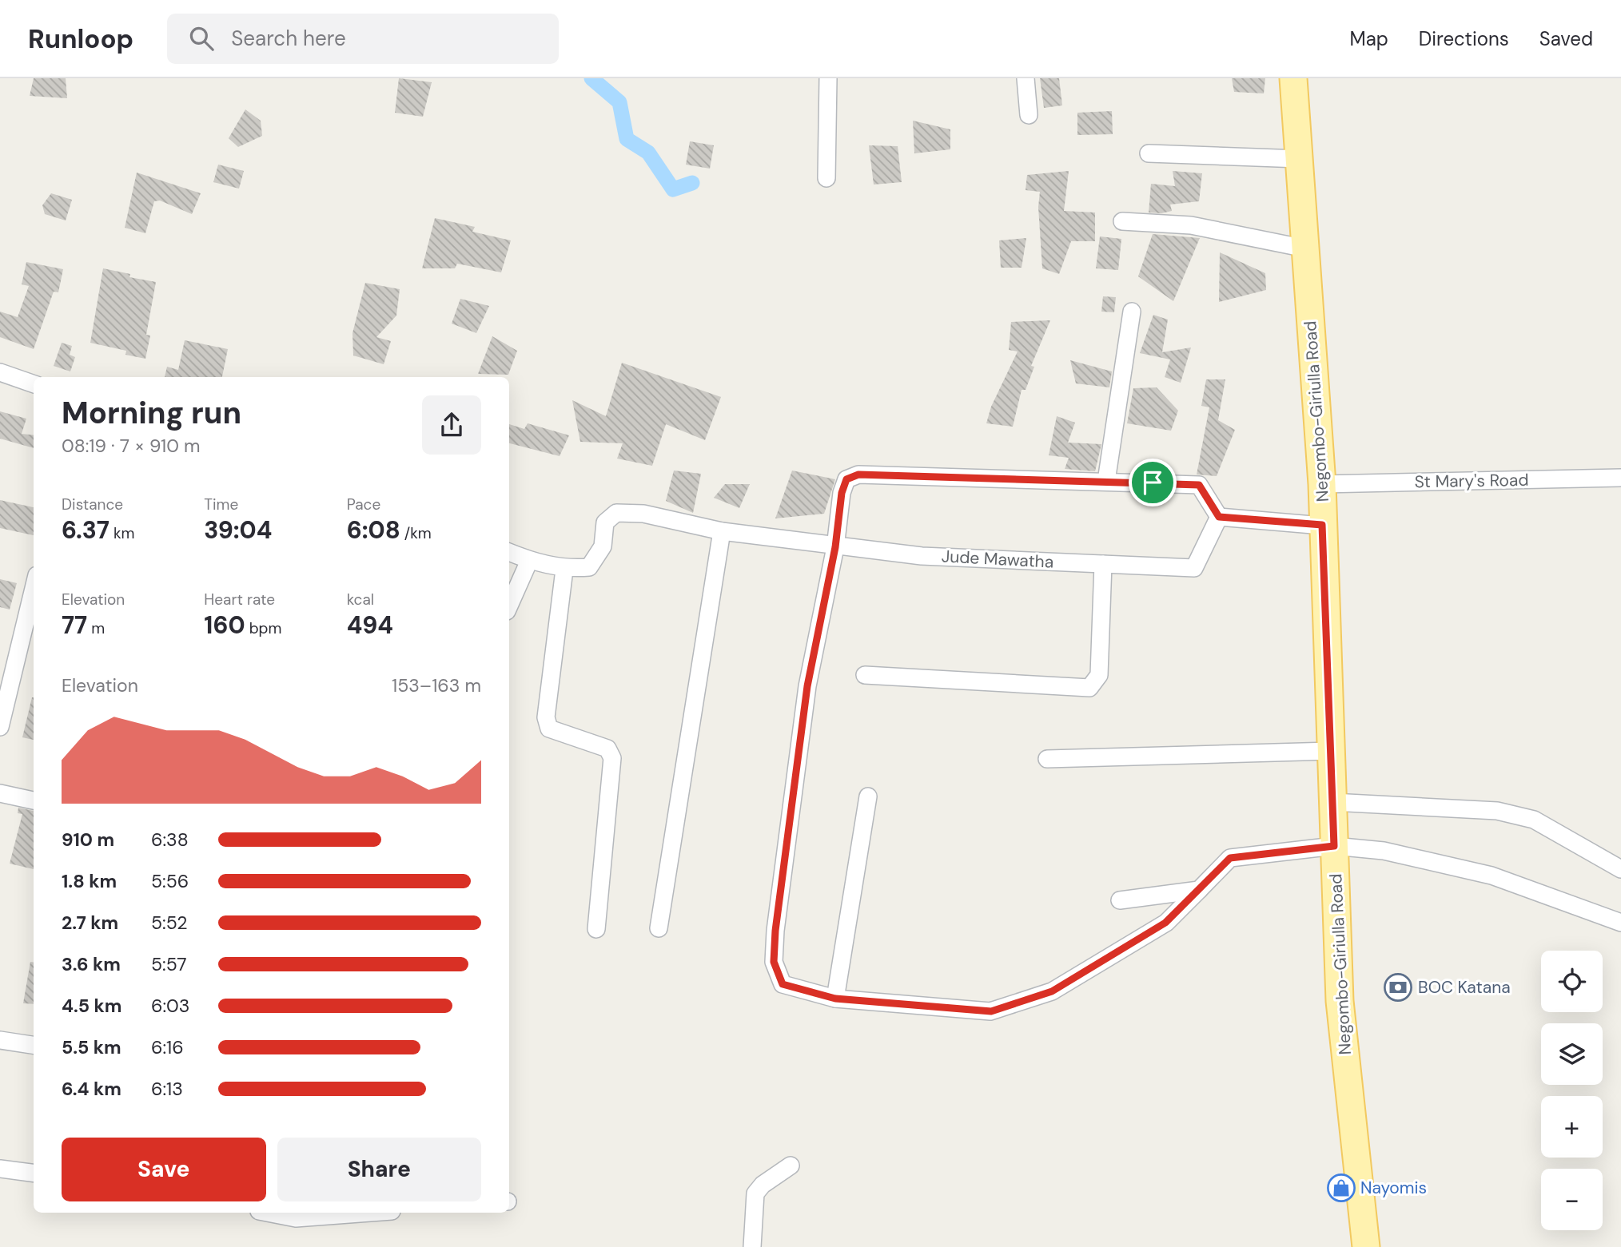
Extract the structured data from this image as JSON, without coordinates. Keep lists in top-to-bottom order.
{
  "streets": {
    "main road": ["Negombo-Giriulla Road"],
    "street": ["St Mary's Road", "Jude Mawatha"]
  },
  "crossings": [
    ["Negombo-Giriulla Road", "St Mary's Road"]
  ],
  "places": {
    "bank": ["BOC Katana"],
    "shop": ["Nayomis"]
  },
  "page": {
    "header": "Runloop",
    "search": "Search here",
    "nav": ["Map", "Directions", "Saved"],
    "heading": ["Morning run", "08:19 · 7 × 910 m"],
    "stats": [
      ["Distance", "6.37 km"],
      ["Time", "39:04"],
      ["Pace", "6:08 /km"],
      ["Elevation", "77 m"],
      ["Heart rate", "160 bpm"],
      ["kcal", "494"]
    ],
    "chart": ["Elevation", "153–163 m"],
    "list": [
      {
        "name": "910 m",
        "note": "6:38"
      },
      {
        "name": "1.8 km",
        "note": "5:56"
      },
      {
        "name": "2.7 km",
        "note": "5:52"
      },
      {
        "name": "3.6 km",
        "note": "5:57"
      },
      {
        "name": "4.5 km",
        "note": "6:03"
      },
      {
        "name": "5.5 km",
        "note": "6:16"
      },
      {
        "name": "6.4 km",
        "note": "6:13"
      }
    ],
    "map_buttons": ["+", "−"],
    "buttons": ["Save", "Share"]
  }
}
